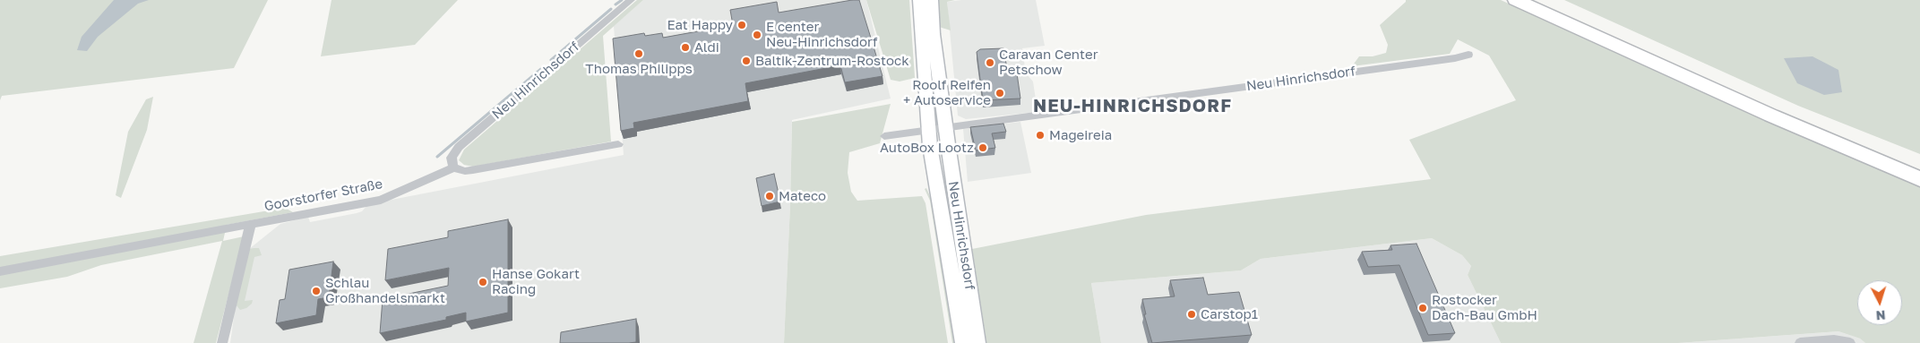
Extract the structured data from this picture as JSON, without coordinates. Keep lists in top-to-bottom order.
{
  "streets": {
    "main road": ["Neu Hinrichsdorf"],
    "street": ["Goorstorfer Straße"]
  },
  "crossings": [
    ["Neu Hinrichsdorf", "Goorstorfer Straße"]
  ],
  "districts": ["NEU-HINRICHSDORF"],
  "places": [
    "Eat Happy",
    "E center Neu-Hinrichsdorf",
    "Aldi",
    "Thomas Philipps",
    "Baltik-Zentrum-Rostock",
    "Caravan Center Petschow",
    "Roolf Reifen + Autoservice",
    "Mageireia",
    "AutoBox Lootz",
    "Mateco",
    "Hanse Gokart Racing",
    "Schlau Großhandelsmarkt",
    "Rostocker Dach-Bau GmbH",
    "Carstop1"
  ],
  "north": "bottom"
}
